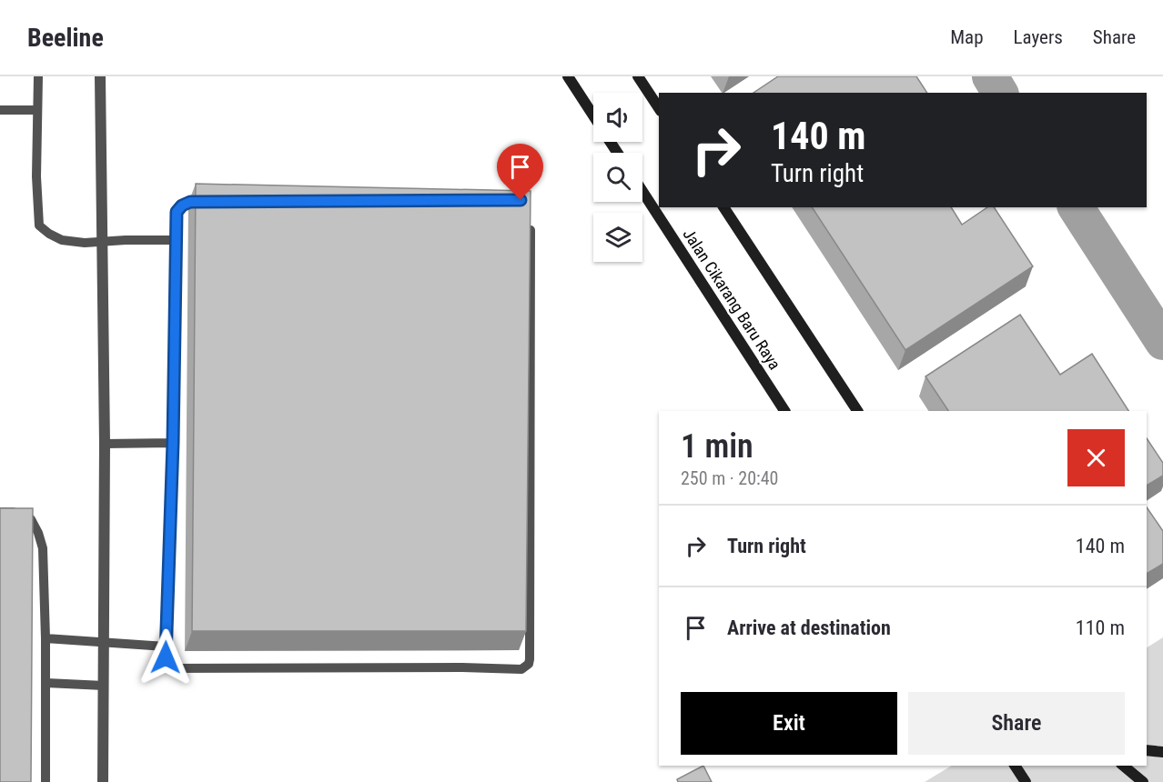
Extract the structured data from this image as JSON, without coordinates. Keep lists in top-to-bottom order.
{
  "streets": {
    "main road": ["Jalan Cikarang Baru Raya"]
  },
  "page": {
    "header": "Beeline",
    "nav": ["Map", "Layers", "Share"],
    "turn": ["140 m", "Turn right"],
    "heading": ["1 min", "250 m · 20:40"],
    "list": [
      {
        "name": "Turn right",
        "value": "140 m"
      },
      {
        "name": "Arrive at destination",
        "value": "110 m"
      }
    ],
    "buttons": ["Exit", "Share"]
  }
}
